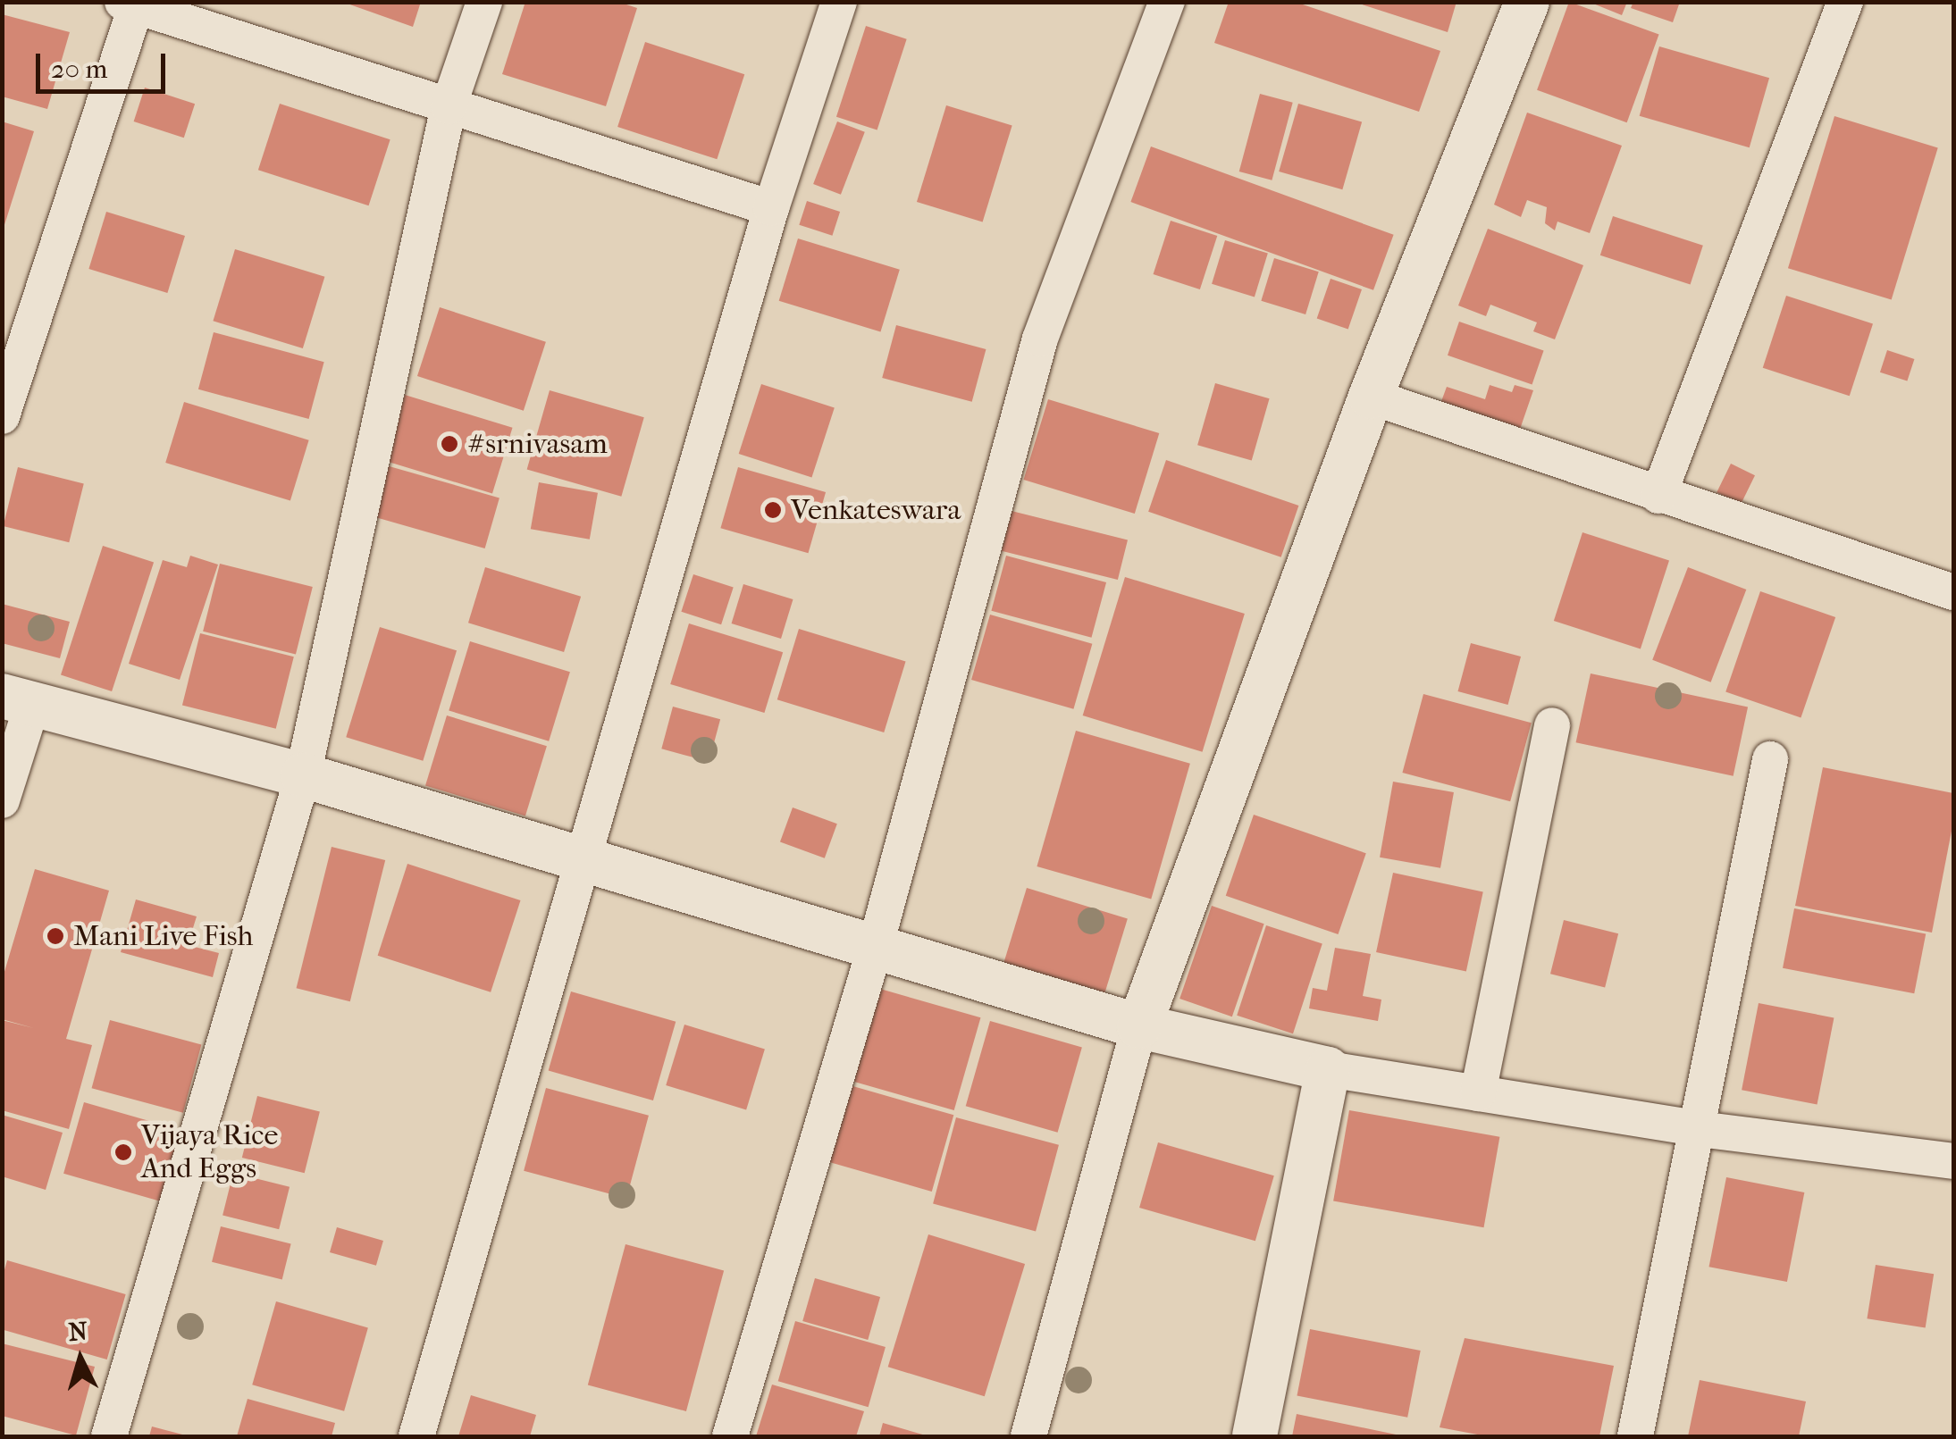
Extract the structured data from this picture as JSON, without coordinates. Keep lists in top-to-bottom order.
{
  "places": [
    "#srnivasam",
    "Venkateswara",
    "Mani Live Fish",
    "Vijaya Rice And Eggs"
  ],
  "scale_bar": "20 m",
  "north": "top"
}
